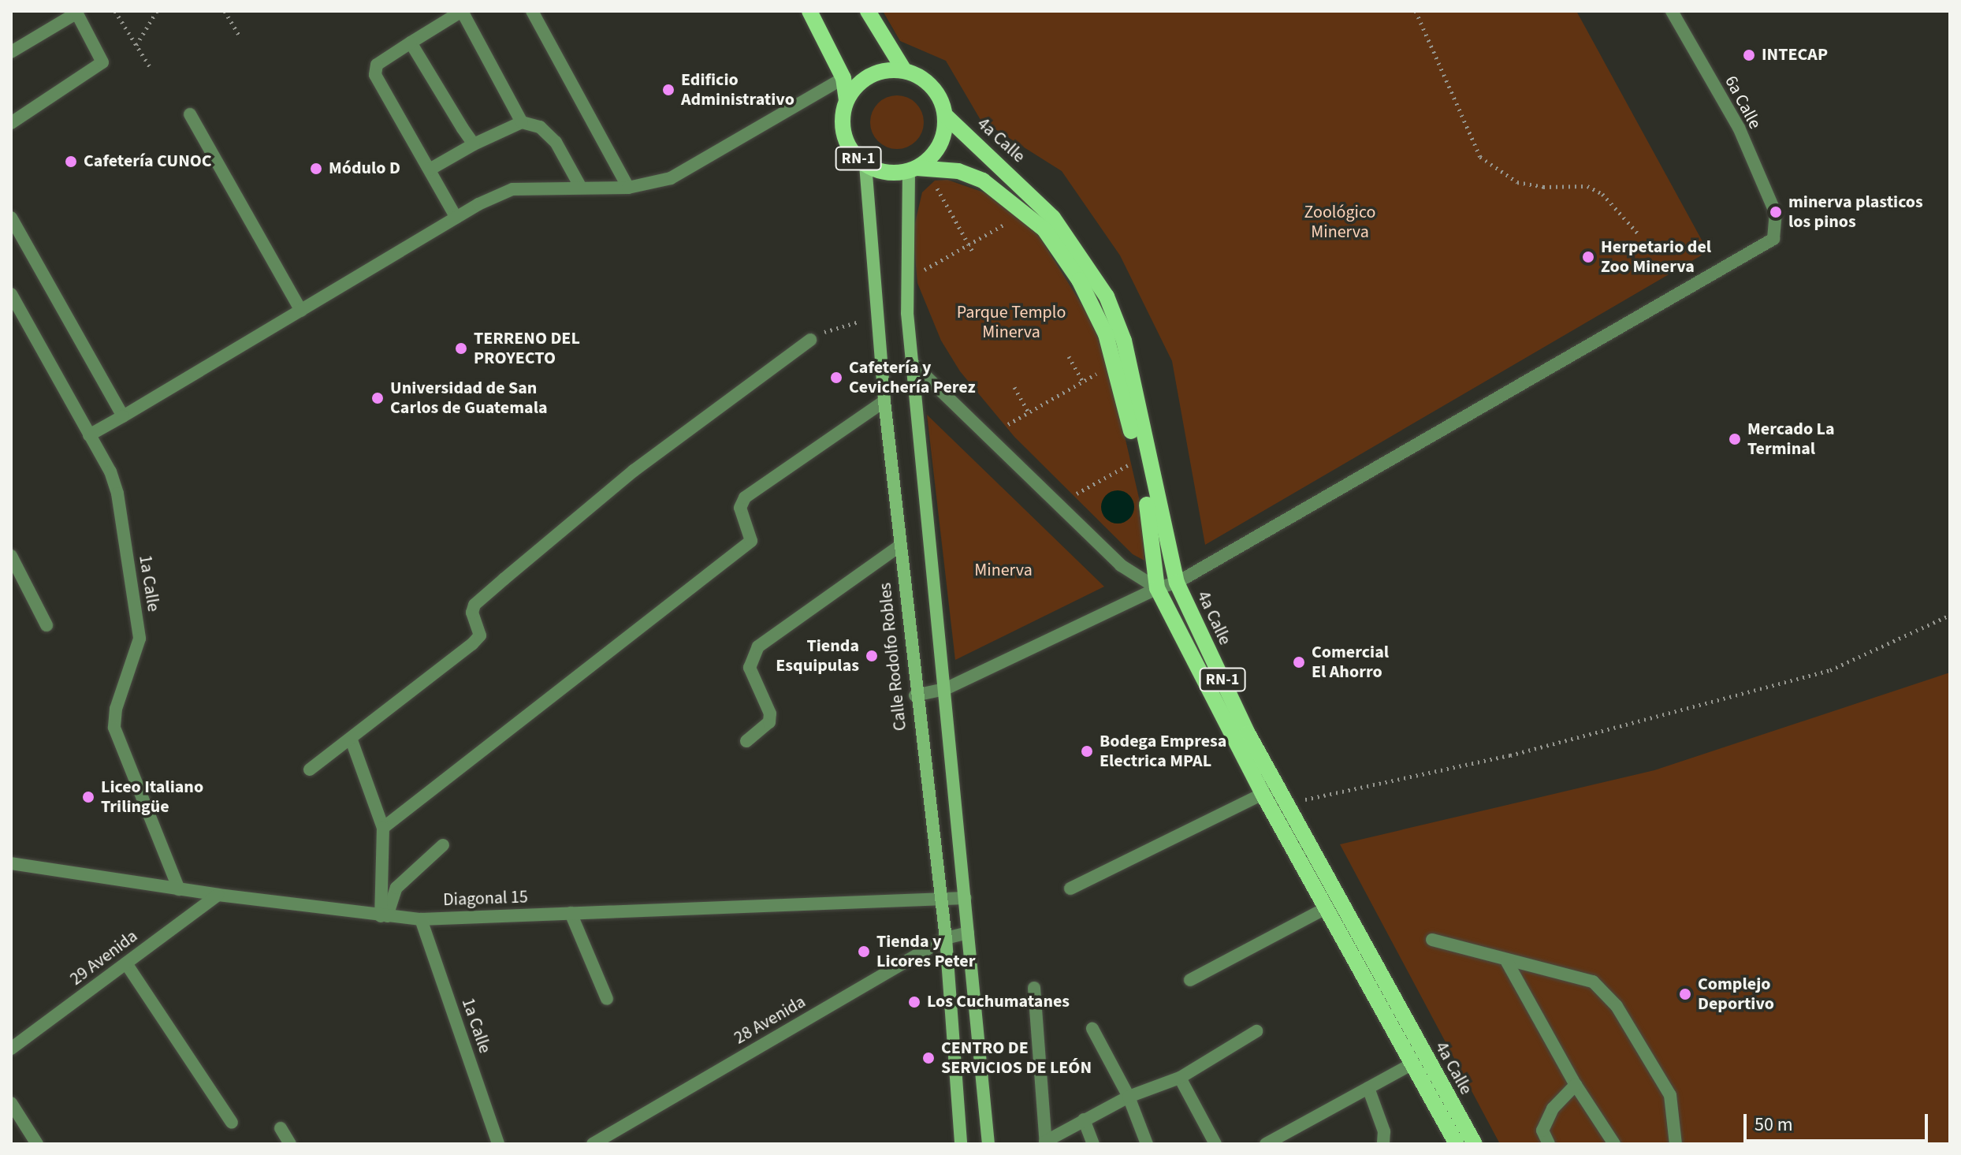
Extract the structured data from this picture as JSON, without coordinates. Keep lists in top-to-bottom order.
{
  "streets": {
    "main road": ["4a Calle", "RN-1", "Calle Rodolfo Robles"],
    "street": [
      "6a Calle",
      "1a Calle",
      "Diagonal 15",
      "29 Avenida",
      "28 Avenida"
    ]
  },
  "crossings": [
    ["6a Calle", "4a Calle"],
    ["4a Calle", "RN-1"],
    ["4a Calle", "Calle Rodolfo Robles"],
    ["RN-1", "Calle Rodolfo Robles"],
    ["1a Calle", "Diagonal 15"],
    ["Calle Rodolfo Robles", "Diagonal 15"],
    ["Calle Rodolfo Robles", "28 Avenida"],
    ["Diagonal 15", "29 Avenida"]
  ],
  "parks": ["Zoológico Minerva", "Parque Templo Minerva", "Minerva"],
  "places": [
    "INTECAP",
    "Edificio Administrativo",
    "Cafetería CUNOC",
    "Módulo D",
    "minerva plasticos los pinos",
    "Herpetario del Zoo Minerva",
    "TERRENO DEL PROYECTO",
    "Cafetería y Cevichería Perez",
    "Universidad de San Carlos de Guatemala",
    "Mercado La Terminal",
    "Tienda Esquipulas",
    "Comercial El Ahorro",
    "Bodega Empresa Electrica MPAL",
    "Liceo Italiano Trilingüe",
    "Tienda y Licores Peter",
    "Complejo Deportivo",
    "Los Cuchumatanes",
    "CENTRO DE SERVICIOS DE LEÓN"
  ],
  "scale_bar": "50 m"
}
